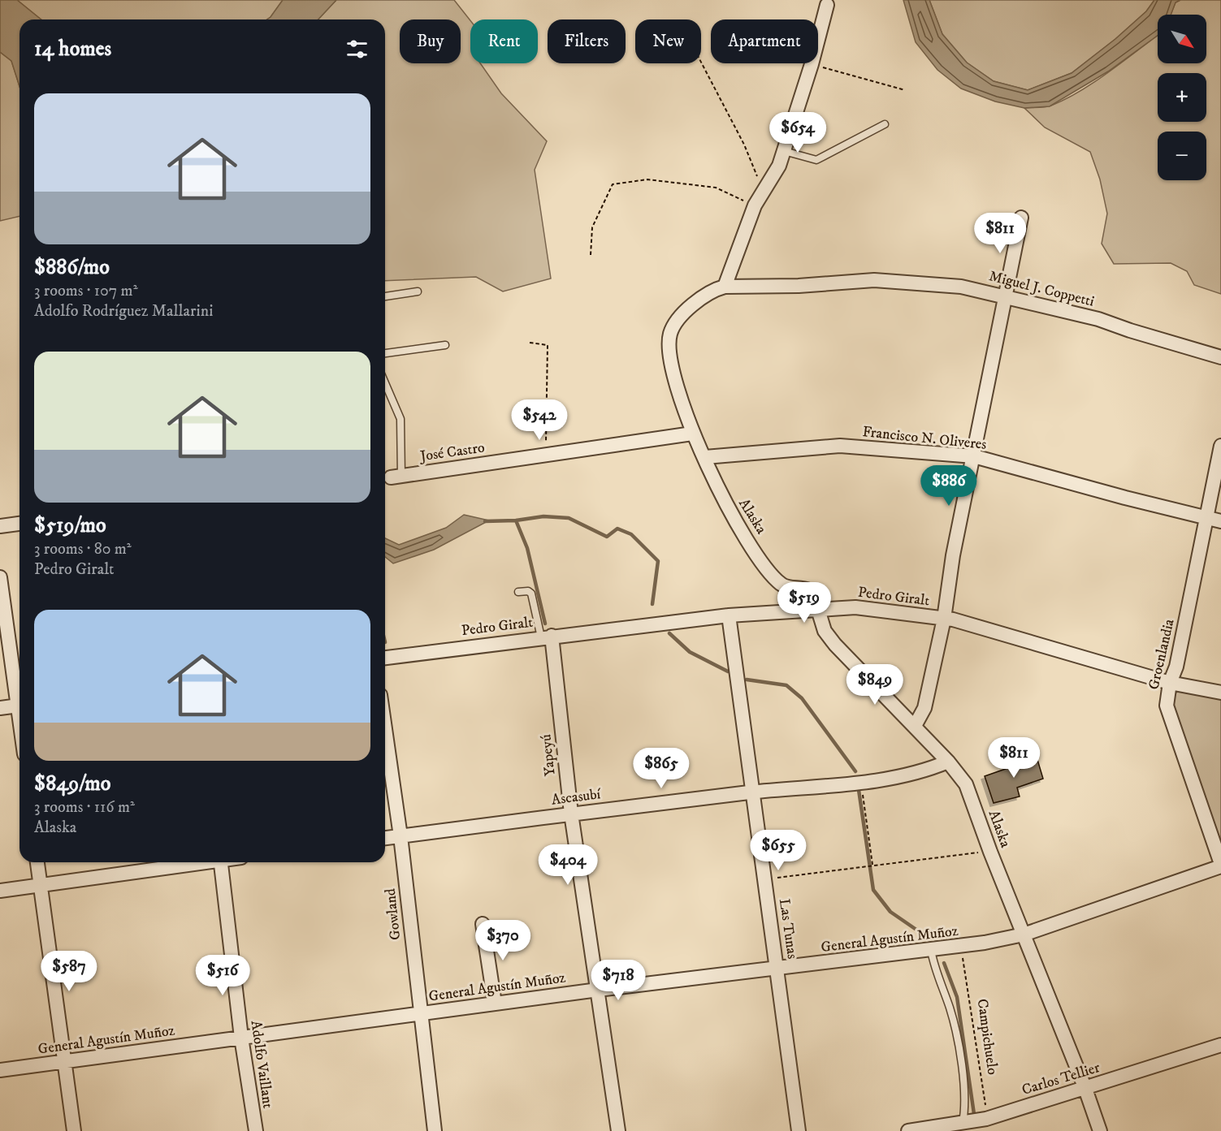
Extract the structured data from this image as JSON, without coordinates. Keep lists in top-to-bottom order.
{
  "streets": {
    "street": [
      "Miguel J. Coppetti",
      "Francisco N. Oliveres",
      "José Castro",
      "Alaska",
      "Pedro Giralt",
      "Groenlandia",
      "Yapeyú",
      "Ascasubí",
      "Gowland",
      "Las Tunas",
      "General Agustín Muñoz",
      "Adolfo Vaillant",
      "Carlos Tellier"
    ],
    "path": ["Campichuelo"]
  },
  "crossings": [
    ["Miguel J. Coppetti", "Alaska"],
    ["Francisco N. Oliveres", "Alaska"],
    ["Francisco N. Oliveres", "Groenlandia"],
    ["José Castro", "Alaska"],
    ["Alaska", "Pedro Giralt"],
    ["Alaska", "Ascasubí"],
    ["Alaska", "General Agustín Muñoz"],
    ["Alaska", "Carlos Tellier"],
    ["Pedro Giralt", "Groenlandia"],
    ["Pedro Giralt", "Yapeyú"],
    ["Pedro Giralt", "Las Tunas"],
    ["Groenlandia", "General Agustín Muñoz"],
    ["Yapeyú", "Ascasubí"],
    ["Yapeyú", "General Agustín Muñoz"],
    ["Ascasubí", "Gowland"],
    ["Ascasubí", "Las Tunas"],
    ["Gowland", "General Agustín Muñoz"],
    ["Las Tunas", "General Agustín Muñoz"],
    ["General Agustín Muñoz", "Campichuelo"],
    ["General Agustín Muñoz", "Adolfo Vaillant"],
    ["Campichuelo", "Carlos Tellier"]
  ],
  "north": "bottom right",
  "page": {
    "map_buttons": ["+", "−"],
    "chip": [
      "Buy",
      "Rent",
      "Filters",
      "New",
      "Apartment"
    ],
    "heading": "14 homes",
    "list": [
      {
        "name": "$886/mo",
        "note": "3 rooms · 107 m² · Adolfo Rodríguez Mallarini"
      },
      {
        "name": "$519/mo",
        "note": "3 rooms · 80 m² · Pedro Giralt"
      },
      {
        "name": "$849/mo",
        "note": "3 rooms · 116 m² · Alaska"
      }
    ],
    "price": [
      "$654",
      "$811",
      "$542",
      "$886",
      "$519",
      "$849",
      "$811",
      "$865",
      "$655",
      "$404",
      "$370",
      "$587",
      "$516",
      "$718"
    ]
  }
}
